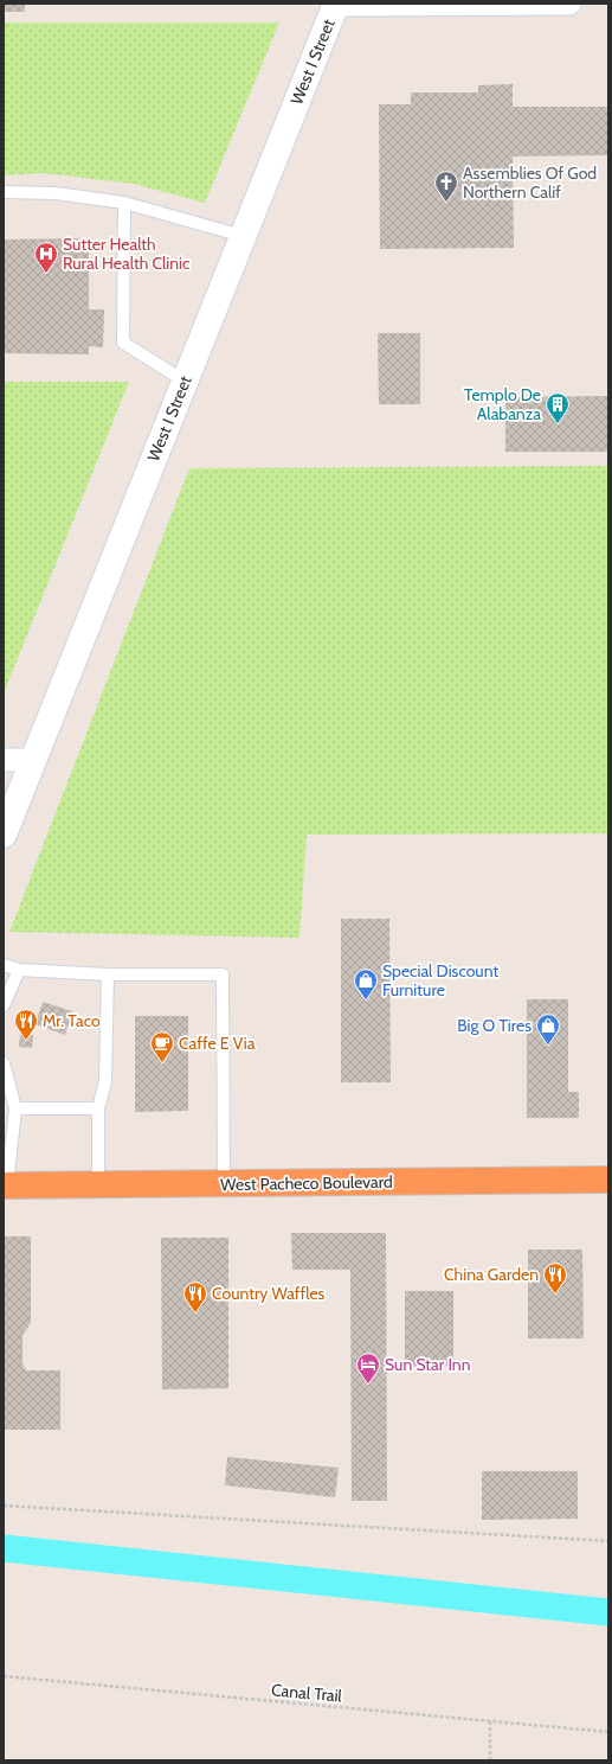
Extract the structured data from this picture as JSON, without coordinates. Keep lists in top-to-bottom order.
{
  "streets": {
    "highway": ["West Pacheco Boulevard"],
    "street": ["West I Street"],
    "path": ["Canal Trail"]
  },
  "places": {
    "church": ["Assemblies Of God Northern Calif"],
    "hospital": ["Sutter Health Rural Health Clinic"],
    "building": ["Templo De Alabanza"],
    "shop": ["Special Discount Furniture", "Big O Tires"],
    "restaurant": ["Mr. Taco", "China Garden", "Country Waffles"],
    "cafe": ["Caffe E Via"],
    "hotel": ["Sun Star Inn"]
  }
}
